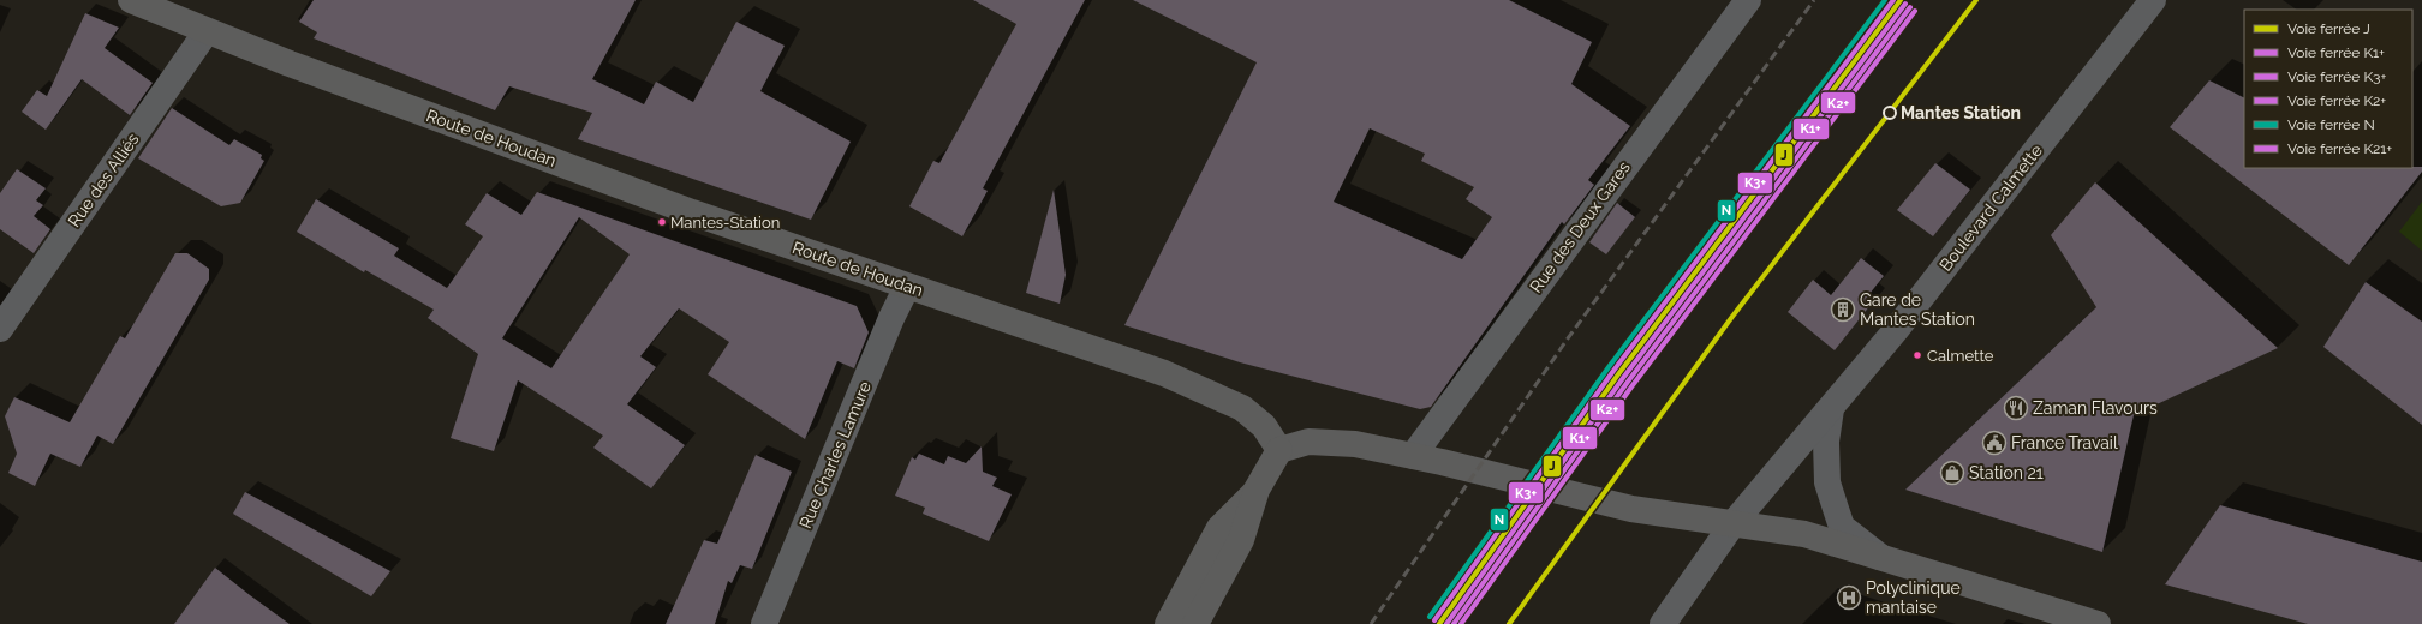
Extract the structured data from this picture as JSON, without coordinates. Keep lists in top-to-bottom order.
{
  "streets": {
    "main road": ["Route de Houdan"],
    "street": [
      "Rue des Alliés",
      "Boulevard Calmette",
      "Rue des Deux Gares",
      "Rue Charles Lamure"
    ]
  },
  "crossings": [
    ["Route de Houdan", "Rue des Alliés"],
    ["Route de Houdan", "Rue Charles Lamure"]
  ],
  "places": {
    "other": ["Mantes Station", "Mantes-Station", "Calmette"],
    "building": ["Gare de Mantes Station"],
    "restaurant": ["Zaman Flavours"],
    "public building": ["France Travail"],
    "shop": ["Station 21"],
    "hospital": ["Polyclinique mantaise"]
  },
  "lines": [
    "rail line J",
    "rail line K3+",
    "rail line N",
    "rail line K1+",
    "rail line K2+",
    "rail line K21+"
  ],
  "legend": [
    "Voie ferrée J",
    "Voie ferrée K1+",
    "Voie ferrée K3+",
    "Voie ferrée K2+",
    "Voie ferrée N",
    "Voie ferrée K21+"
  ]
}
